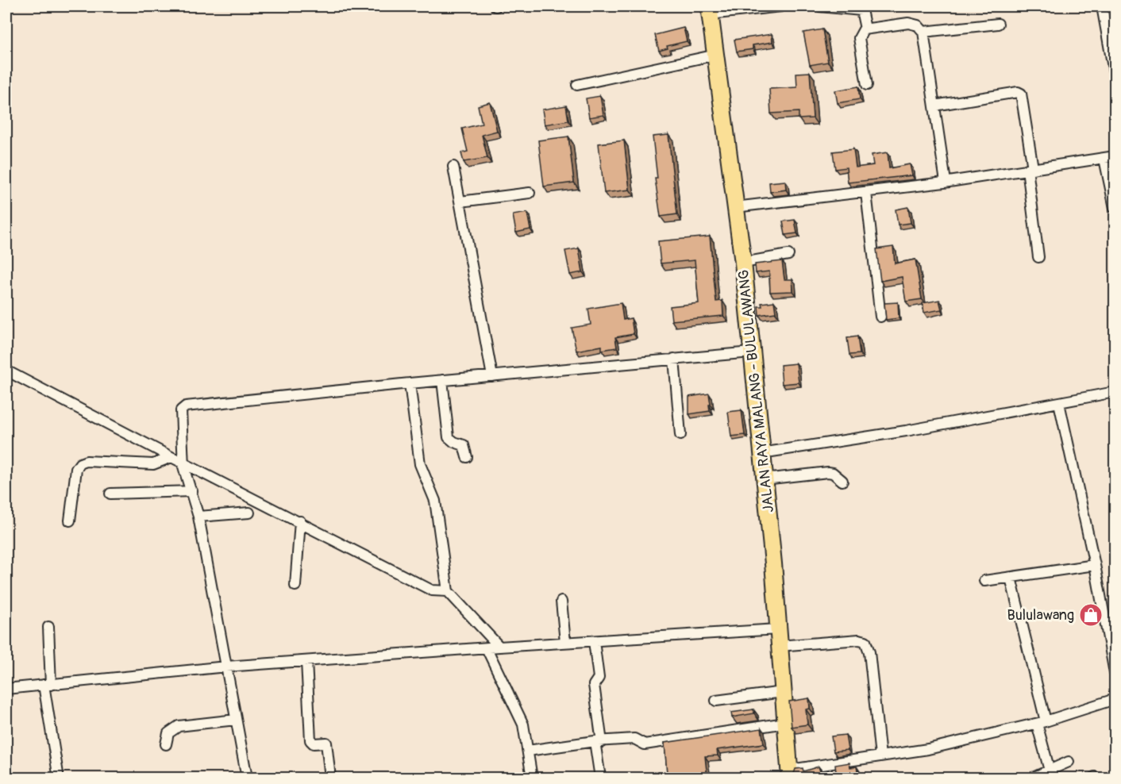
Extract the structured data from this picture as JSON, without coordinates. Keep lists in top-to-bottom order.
{
  "streets": {
    "main road": ["JALAN RAYA MALANG - BULULAWANG"]
  },
  "places": {
    "shop": ["Bululawang"]
  }
}
